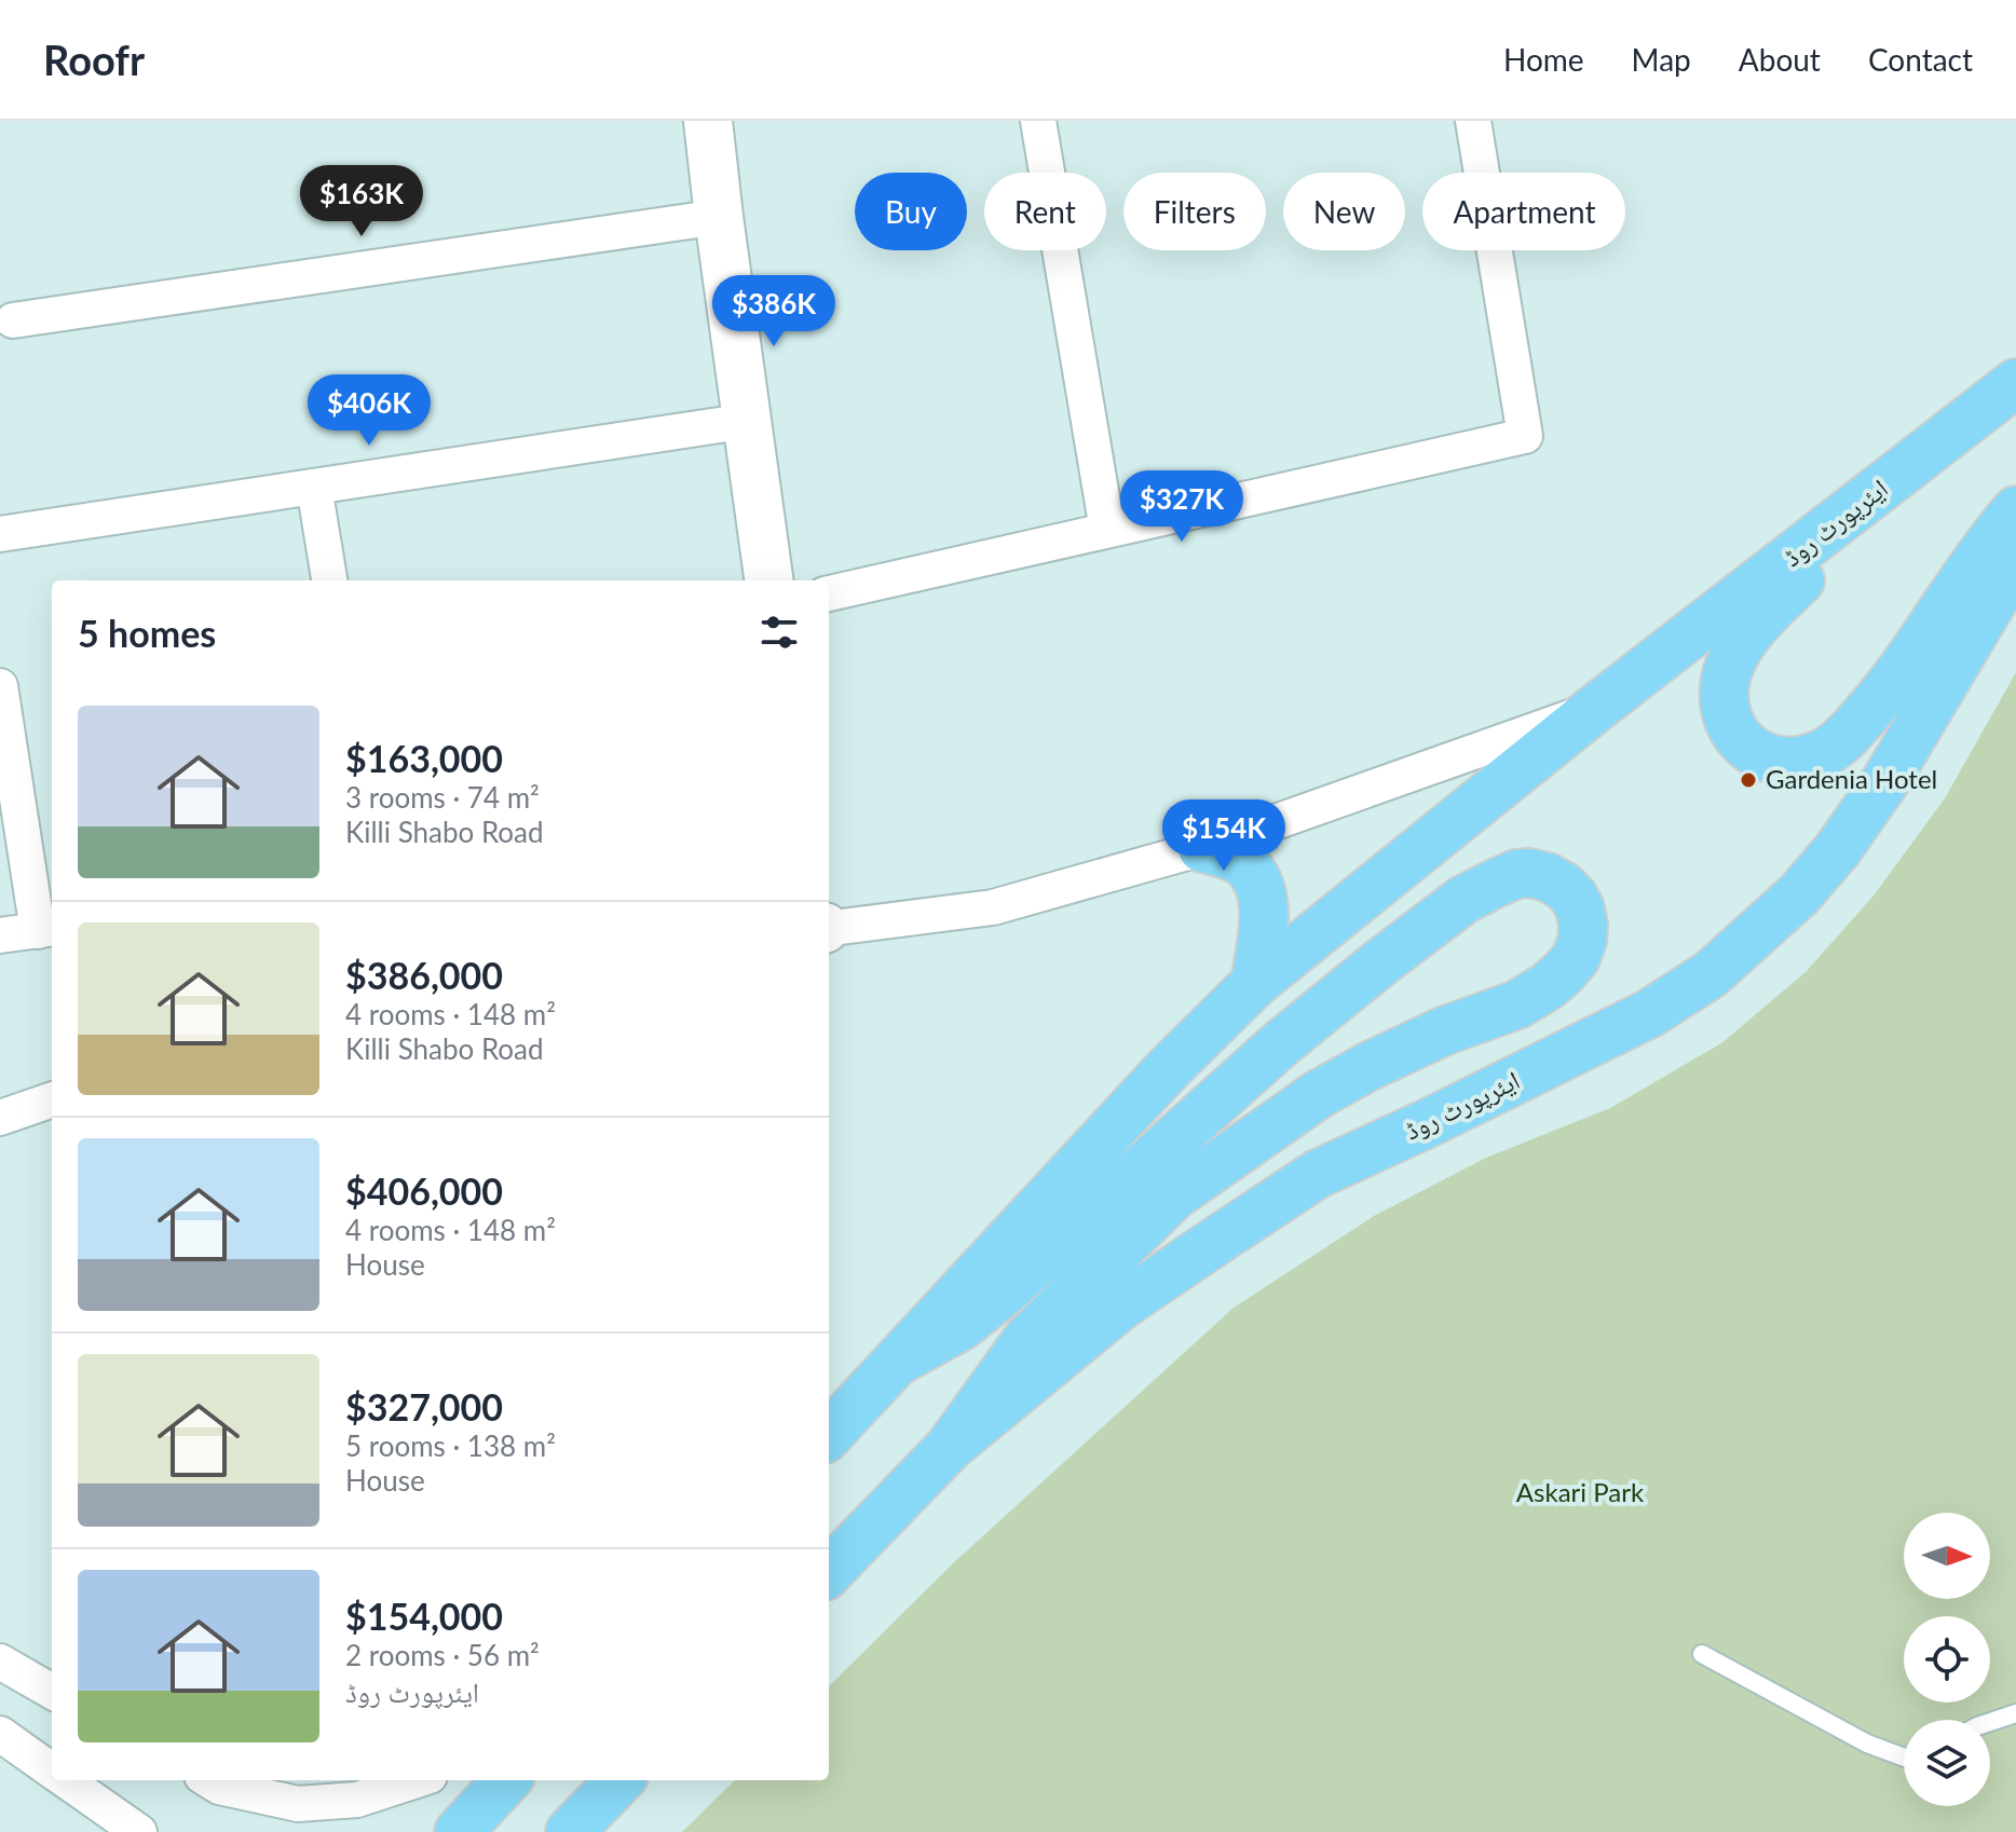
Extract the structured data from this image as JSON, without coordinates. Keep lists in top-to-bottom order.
{
  "streets": {
    "main road": ["ایئرپورٹ روڈ"]
  },
  "parks": ["Askari Park"],
  "places": ["Gardenia Hotel"],
  "north": "right",
  "page": {
    "header": "Roofr",
    "nav": [
      "Home",
      "Map",
      "About",
      "Contact"
    ],
    "price": [
      "$163K",
      "$386K",
      "$406K",
      "$327K",
      "$154K"
    ],
    "chip": [
      "Buy",
      "Rent",
      "Filters",
      "New",
      "Apartment"
    ],
    "heading": "5 homes",
    "list": [
      {
        "name": "$163,000",
        "note": "3 rooms · 74 m² · Killi Shabo Road"
      },
      {
        "name": "$386,000",
        "note": "4 rooms · 148 m² · Killi Shabo Road"
      },
      {
        "name": "$406,000",
        "note": "4 rooms · 148 m² · House"
      },
      {
        "name": "$327,000",
        "note": "5 rooms · 138 m² · House"
      },
      {
        "name": "$154,000",
        "note": "2 rooms · 56 m² · ایئرپورٹ روڈ"
      }
    ]
  }
}
